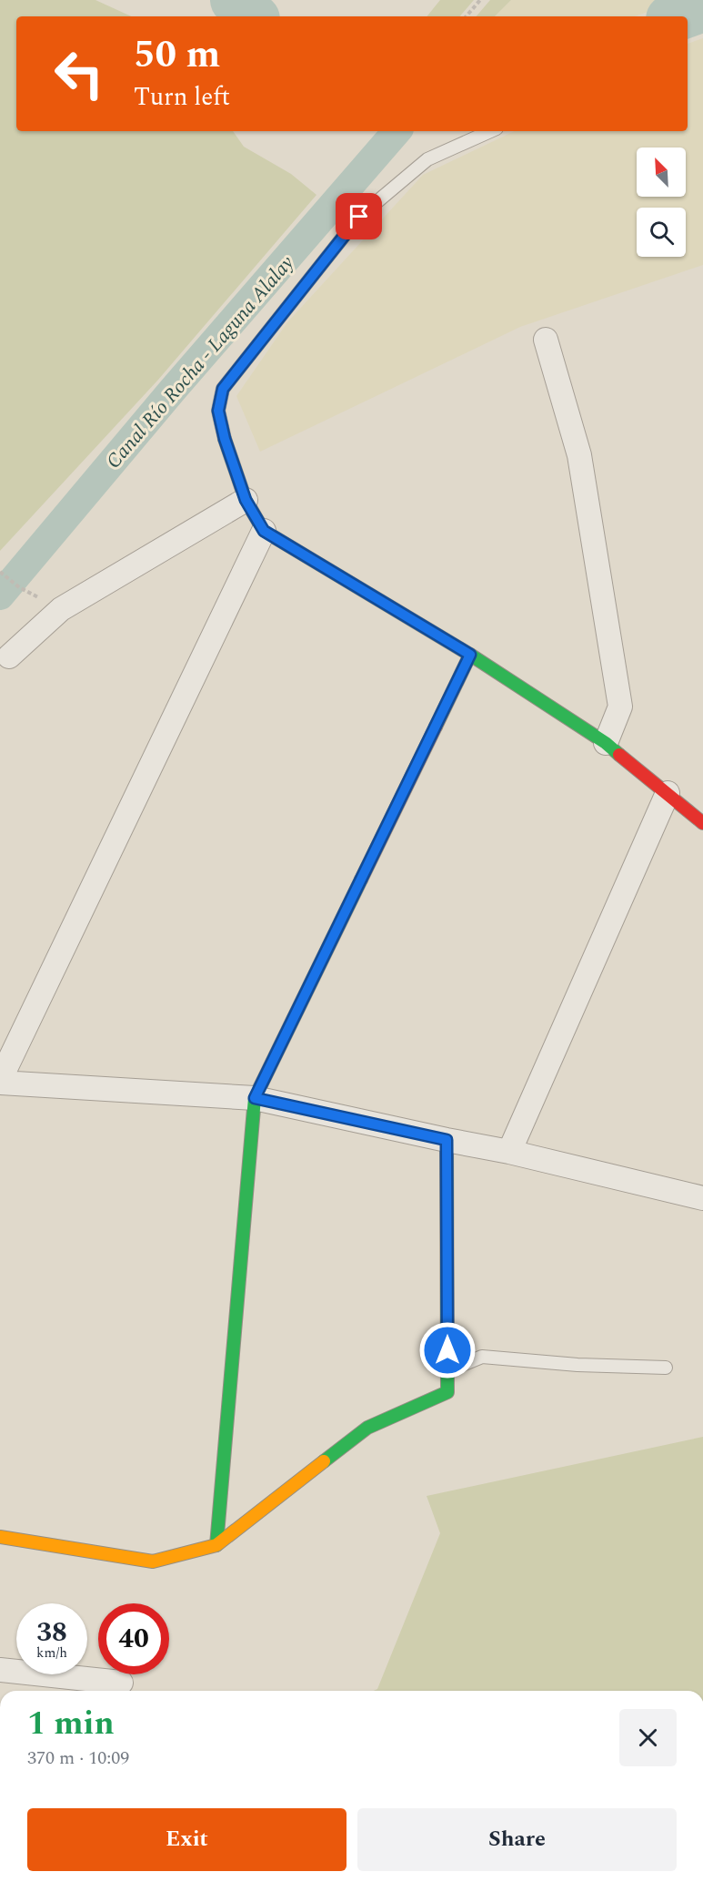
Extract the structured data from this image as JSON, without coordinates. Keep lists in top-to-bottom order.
{
  "water": ["Canal Río Rocha - Laguna Alalay"],
  "north": "top left",
  "page": {
    "turn": ["50 m", "Turn left"],
    "speed": "38 km/h",
    "limit": "40",
    "heading": ["1 min", "370 m · 10:09"],
    "buttons": ["Exit", "Share"]
  }
}
